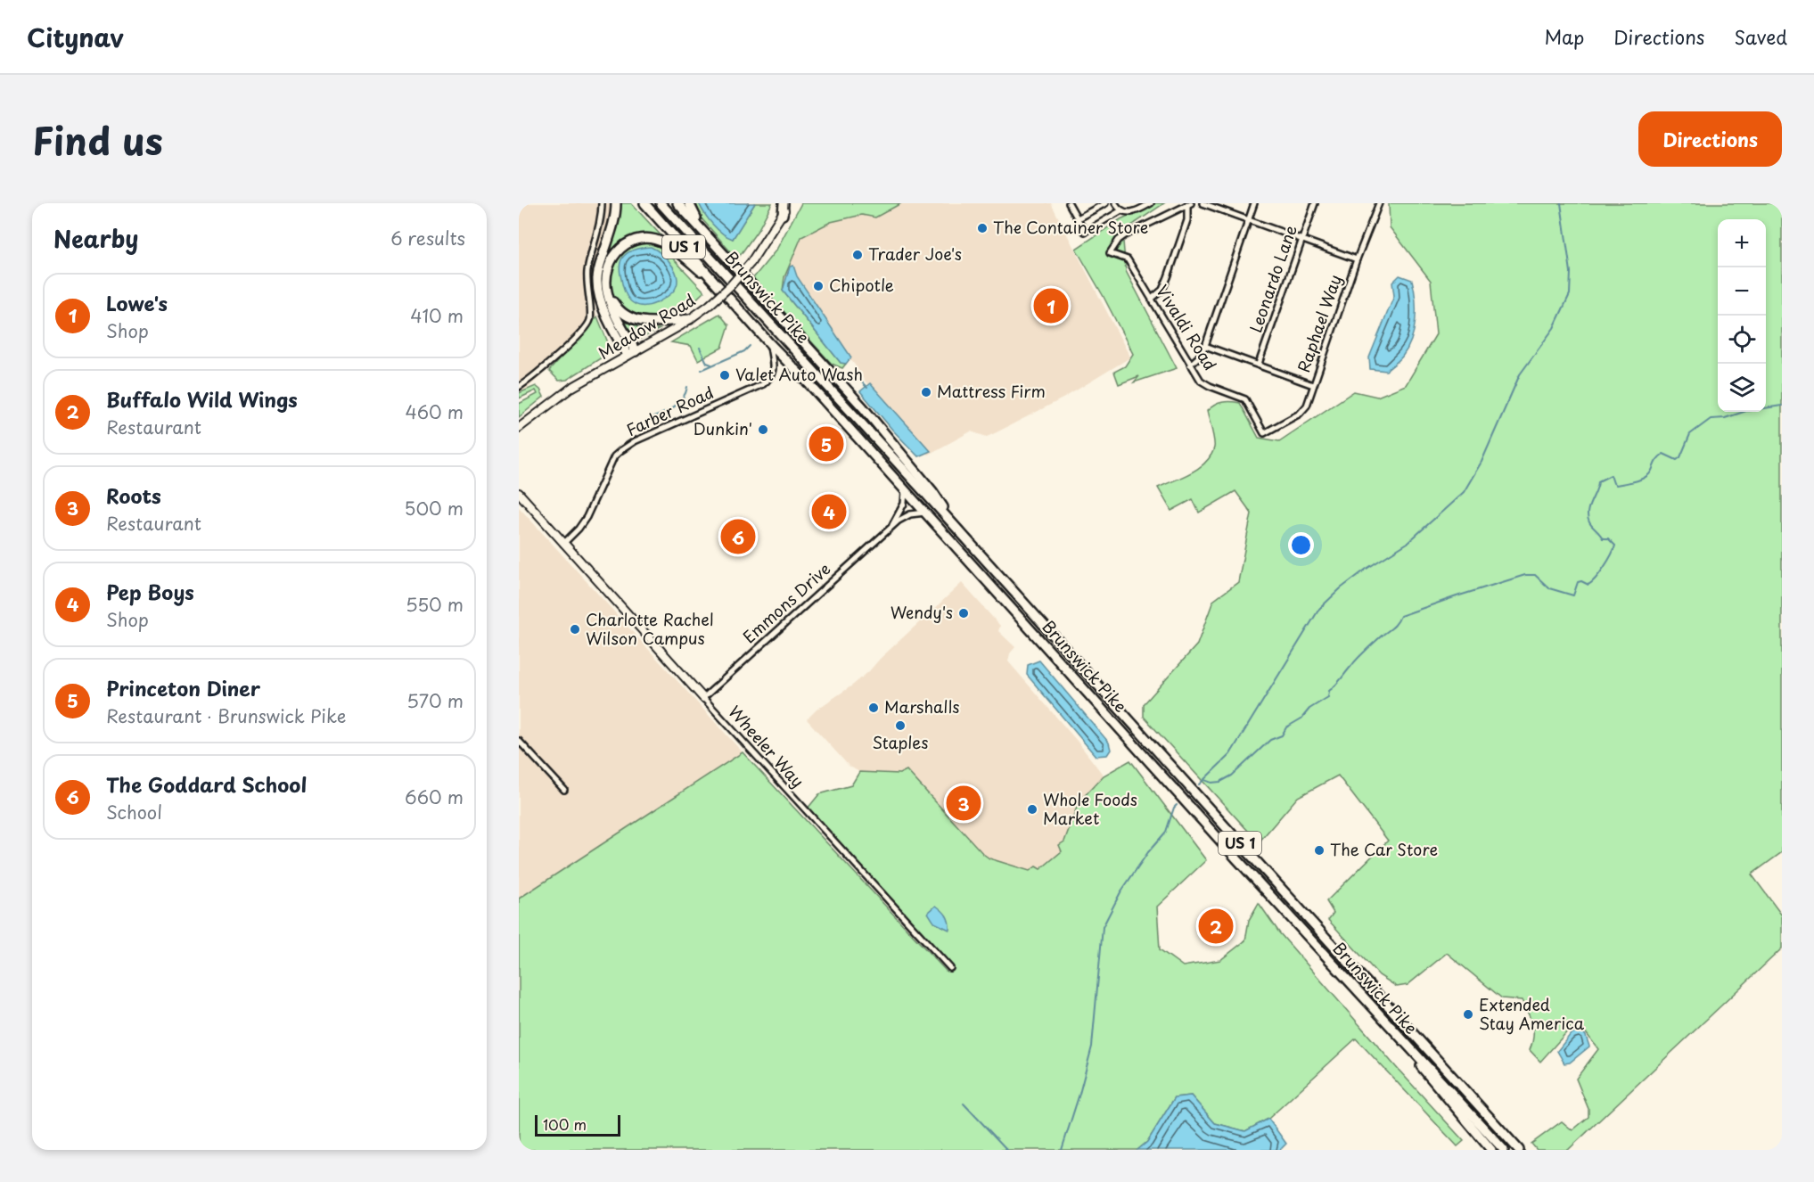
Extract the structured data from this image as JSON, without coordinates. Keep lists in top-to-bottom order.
{
  "streets": {
    "highway": ["US 1", "Brunswick Pike"],
    "street": [
      "Leonardo Lane",
      "Raphael Way",
      "Meadow Road",
      "Vivaldi Road",
      "Farber Road",
      "Emmons Drive",
      "Wheeler Way"
    ]
  },
  "crossings": [
    ["Brunswick Pike", "Farber Road"],
    ["Brunswick Pike", "Emmons Drive"],
    ["Raphael Way", "Vivaldi Road"],
    ["Farber Road", "Wheeler Way"],
    ["Emmons Drive", "Wheeler Way"]
  ],
  "places": [
    "The Container Store",
    "Trader Joe's",
    "Chipotle",
    "Valet Auto Wash",
    "Mattress Firm",
    "Dunkin'",
    "Wendy's",
    "Charlotte Rachel Wilson Campus",
    "Marshalls",
    "Staples",
    "Whole Foods Market",
    "The Car Store",
    "Extended Stay America"
  ],
  "scale_bar": "100 m",
  "page": {
    "header": "Citynav",
    "nav": ["Map", "Directions", "Saved"],
    "title": "Find us",
    "buttons": "Directions",
    "heading": ["Nearby", "6 results"],
    "map_buttons": ["+", "−"],
    "list": [
      {
        "mark": "1",
        "name": "Lowe's",
        "note": "Shop",
        "value": "410 m"
      },
      {
        "mark": "2",
        "name": "Buffalo Wild Wings",
        "note": "Restaurant",
        "value": "460 m"
      },
      {
        "mark": "3",
        "name": "Roots",
        "note": "Restaurant",
        "value": "500 m"
      },
      {
        "mark": "4",
        "name": "Pep Boys",
        "note": "Shop",
        "value": "550 m"
      },
      {
        "mark": "5",
        "name": "Princeton Diner",
        "note": "Restaurant · Brunswick Pike",
        "value": "570 m"
      },
      {
        "mark": "6",
        "name": "The Goddard School",
        "note": "School",
        "value": "660 m"
      }
    ],
    "pins": [
      "1",
      "5",
      "4",
      "6",
      "3",
      "2"
    ],
    "scale": "100 m"
  }
}
